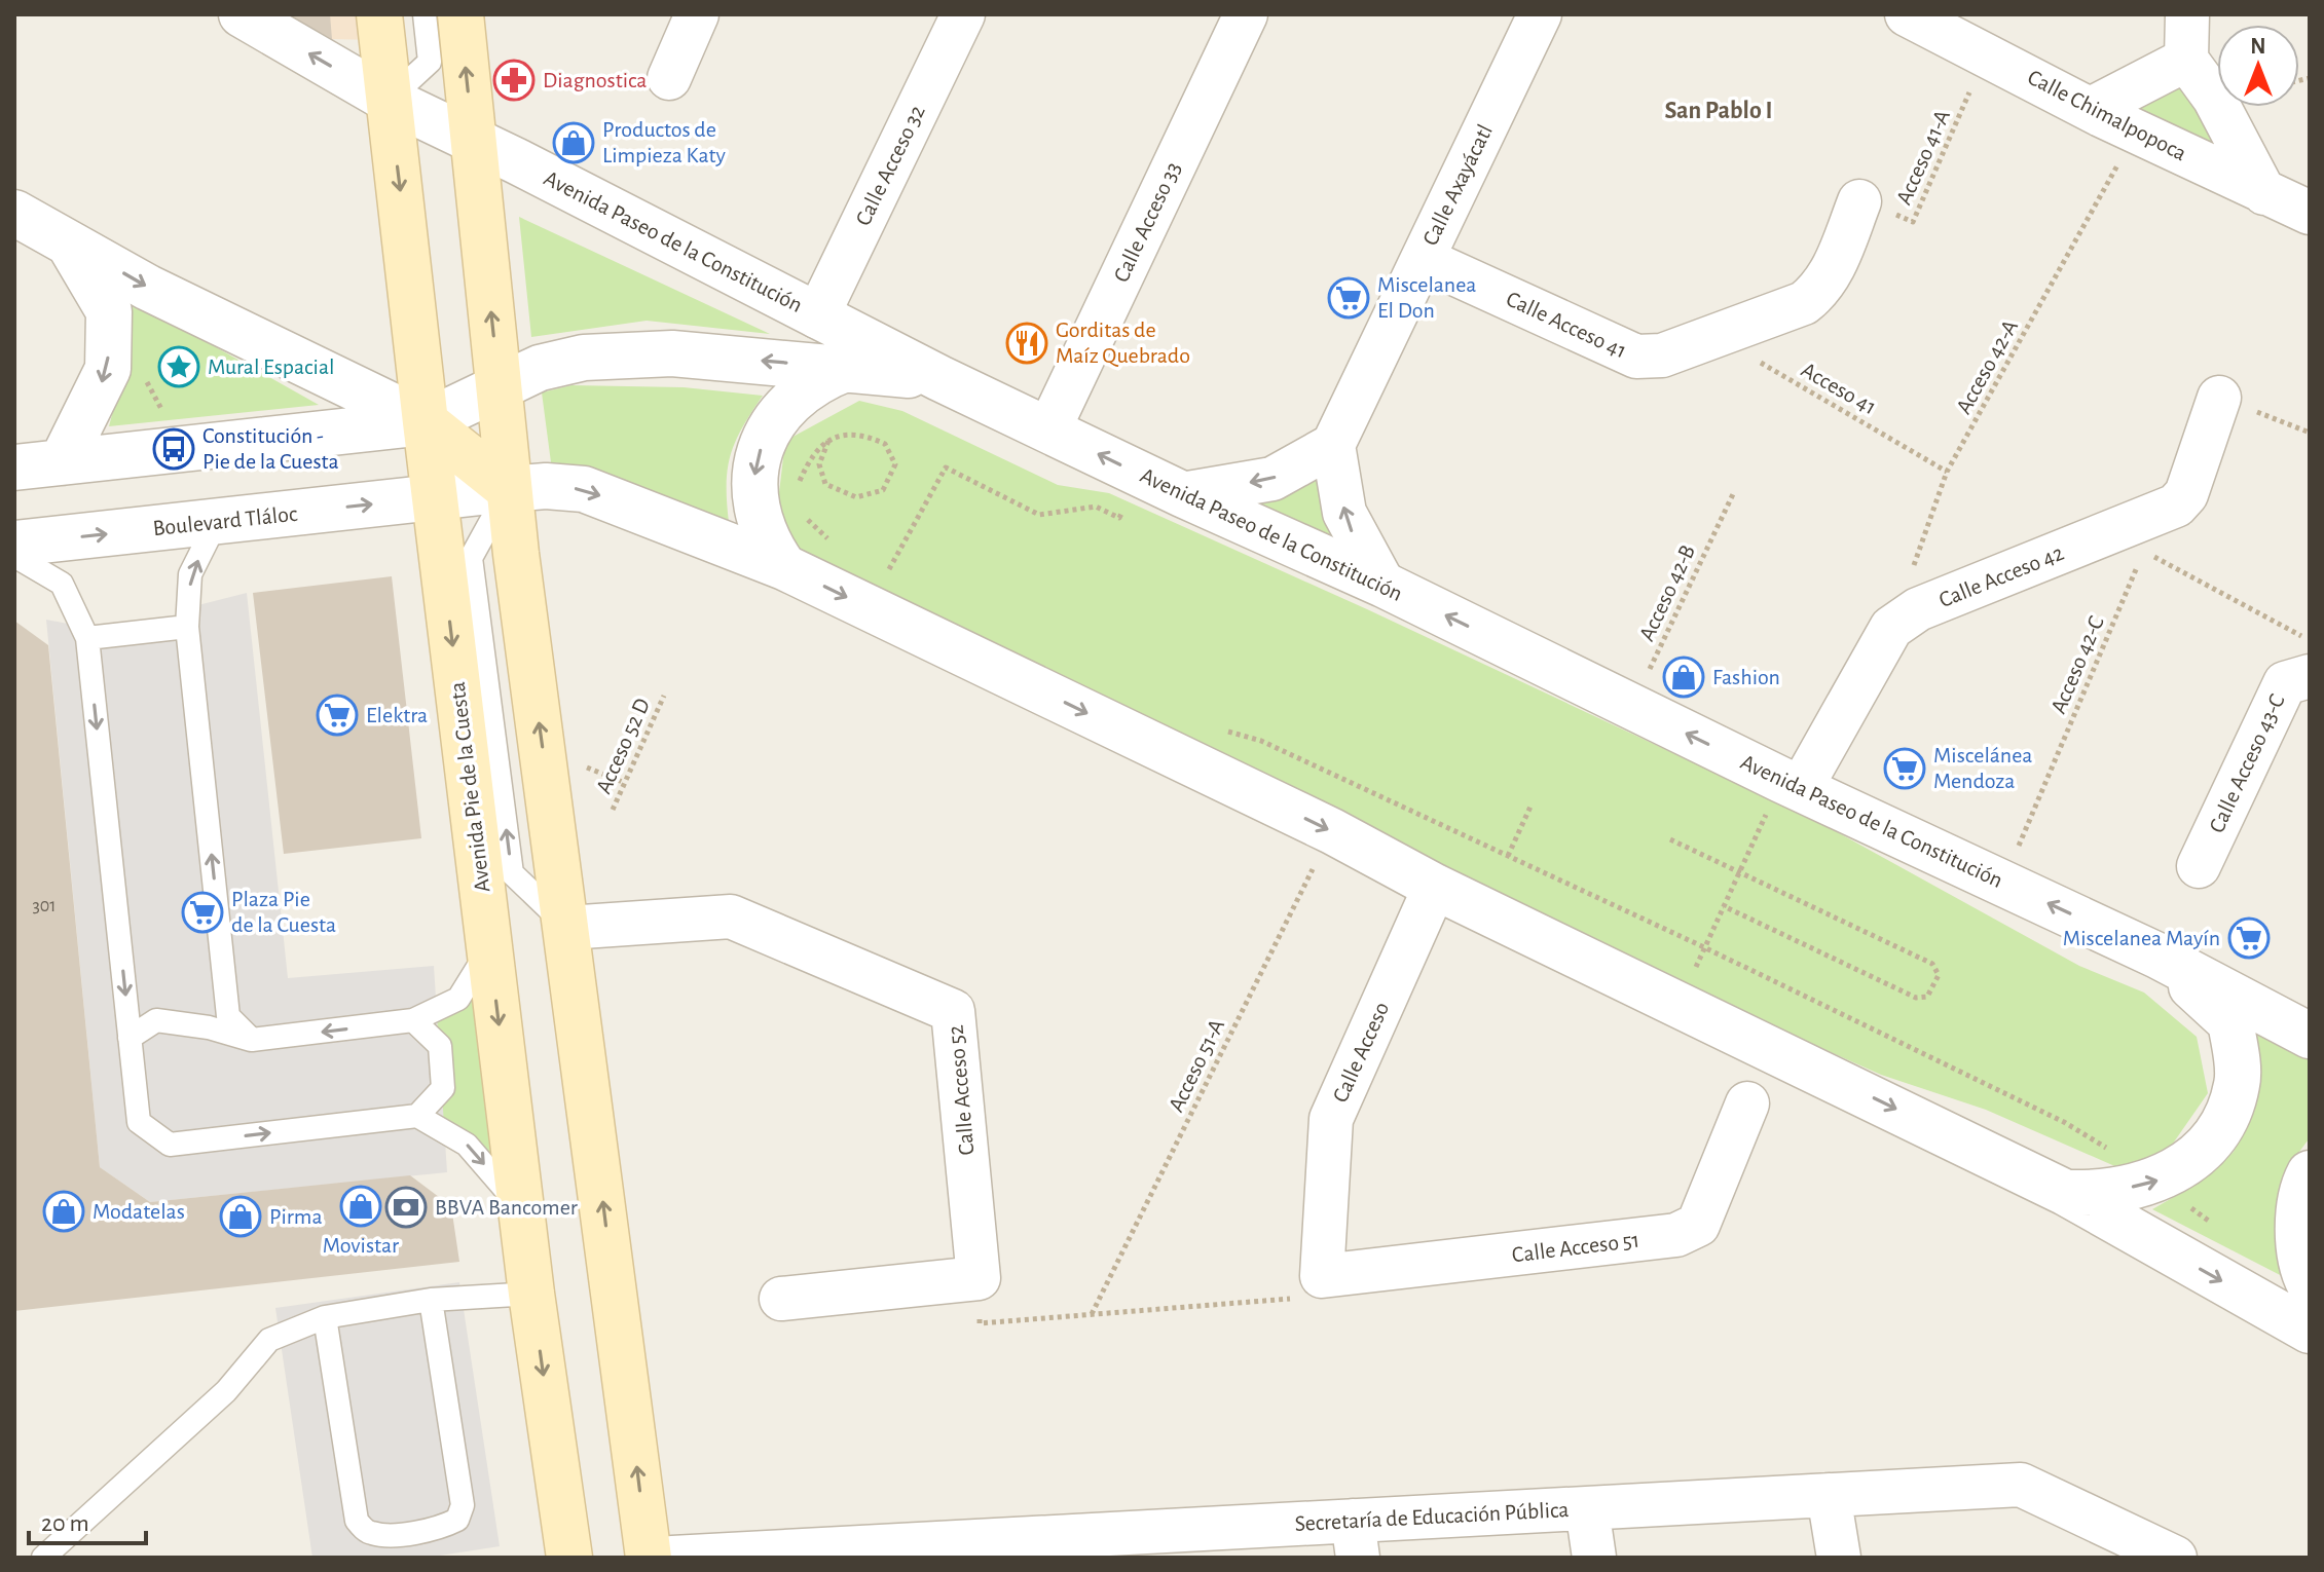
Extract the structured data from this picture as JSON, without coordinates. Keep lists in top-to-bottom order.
{
  "streets": {
    "main road": ["Avenida Pie de la Cuesta"],
    "street": [
      "Calle Chimalpopoca",
      "Calle Acceso 32",
      "Calle Axayácatl",
      "Calle Acceso 33",
      "Avenida Paseo de la Constitución",
      "Calle Acceso 41",
      "Boulevard Tláloc",
      "Calle Acceso 42",
      "Calle Acceso 43-C",
      "Calle Acceso",
      "Calle Acceso 52",
      "Calle Acceso 51",
      "Secretaría de Educación Pública"
    ],
    "path": [
      "Acceso 41-A",
      "Acceso 42-A",
      "Acceso 41",
      "Acceso 42-B",
      "Acceso 42-C",
      "Acceso 52 D",
      "Acceso 51-A"
    ]
  },
  "crossings": [
    ["Calle Chimalpopoca", "Acceso 41-A"],
    ["Calle Chimalpopoca", "Acceso 42-A"],
    ["Acceso 41-A", "Calle Acceso 41"],
    ["Calle Acceso 32", "Avenida Paseo de la Constitución"],
    ["Calle Axayácatl", "Calle Acceso 41"],
    ["Calle Acceso 33", "Avenida Paseo de la Constitución"],
    ["Avenida Paseo de la Constitución", "Calle Acceso 42"],
    ["Avenida Paseo de la Constitución", "Acceso 42-B"],
    ["Avenida Paseo de la Constitución", "Acceso 42-C"],
    ["Avenida Paseo de la Constitución", "Avenida Pie de la Cuesta"],
    ["Calle Acceso 41", "Acceso 41"],
    ["Acceso 42-A", "Acceso 41"],
    ["Acceso 42-A", "Calle Acceso 42"],
    ["Boulevard Tláloc", "Avenida Pie de la Cuesta"],
    ["Calle Acceso 42", "Acceso 42-C"],
    ["Calle Acceso", "Calle Acceso 51"]
  ],
  "districts": ["San Pablo I"],
  "places": {
    "pharmacy": ["Diagnostica"],
    "shop": [
      "Productos de Limpieza Katy",
      "Fashion",
      "Movistar",
      "Modatelas",
      "Pirma"
    ],
    "supermarket": [
      "Miscelanea El Don",
      "Elektra",
      "Miscelánea Mendoza",
      "Plaza Pie de la Cuesta",
      "Miscelanea Mayín"
    ],
    "restaurant": ["Gorditas de Maíz Quebrado"],
    "place": ["Mural Espacial"],
    "bus stop": ["Constitución - Pie de la Cuesta"],
    "bank": ["BBVA Bancomer"]
  },
  "house_numbers": ["301"],
  "scale_bar": "20 m",
  "north": "top"
}
